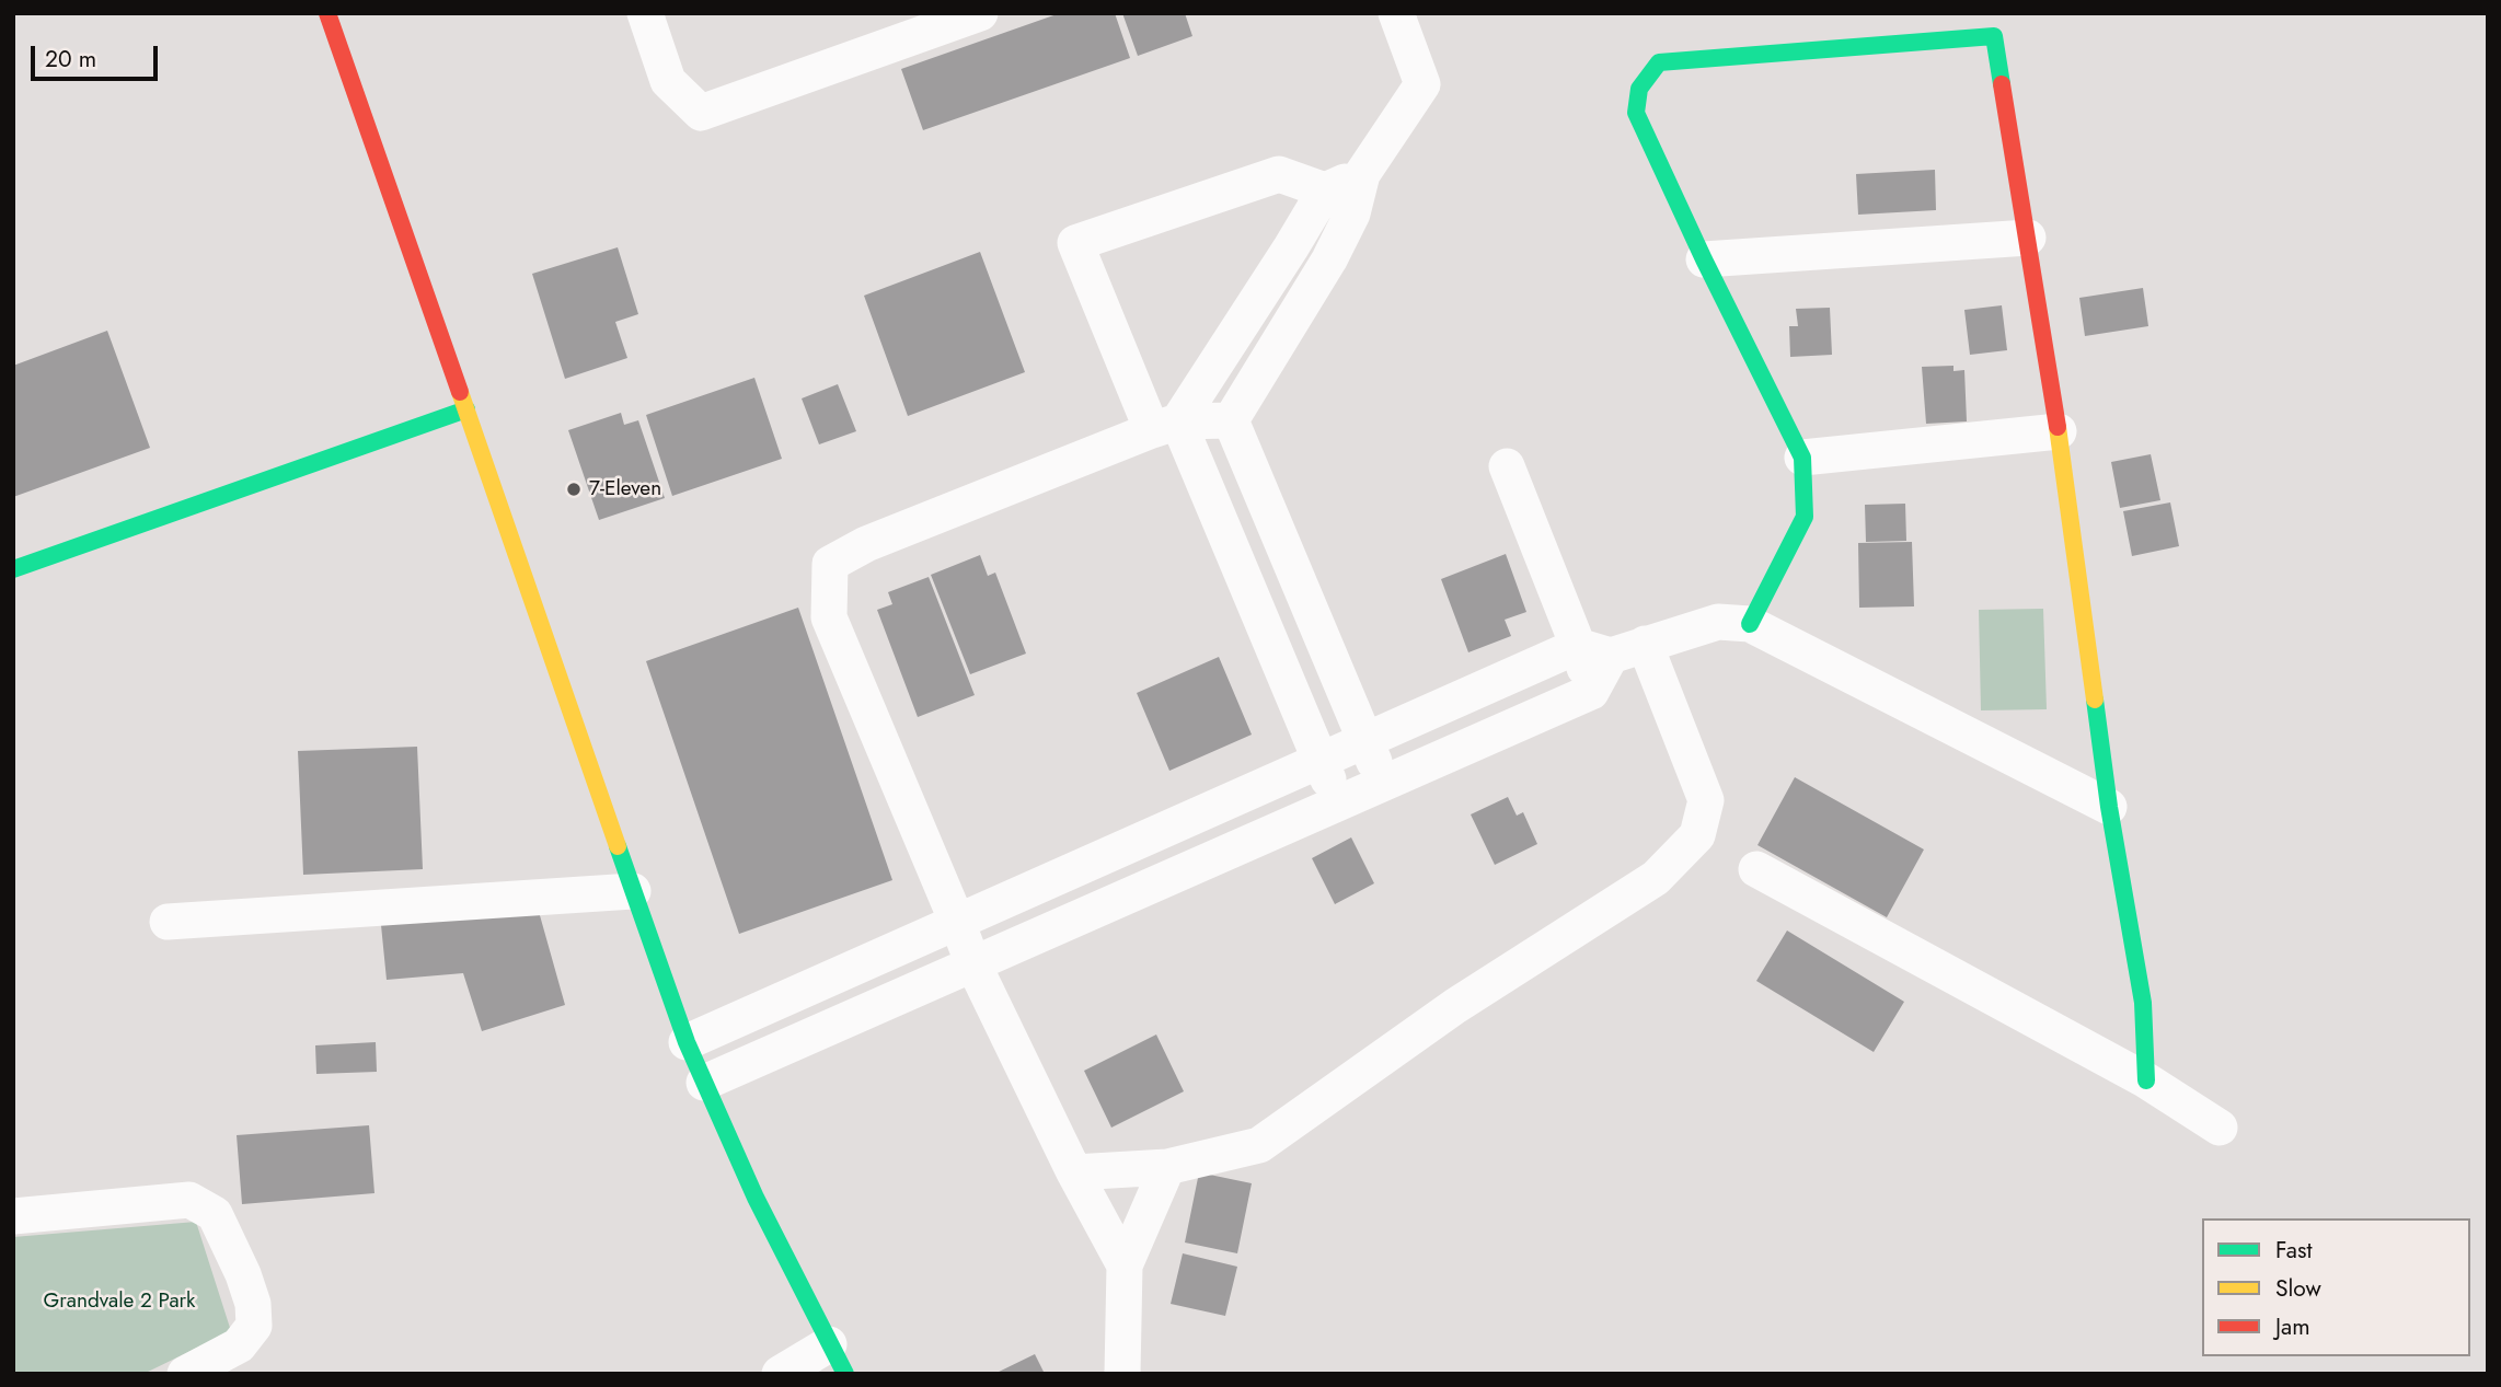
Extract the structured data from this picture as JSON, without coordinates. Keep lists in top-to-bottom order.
{
  "parks": ["Grandvale 2 Park"],
  "places": ["7-Eleven"],
  "legend": ["Fast", "Slow", "Jam"],
  "scale_bar": "20 m"
}
